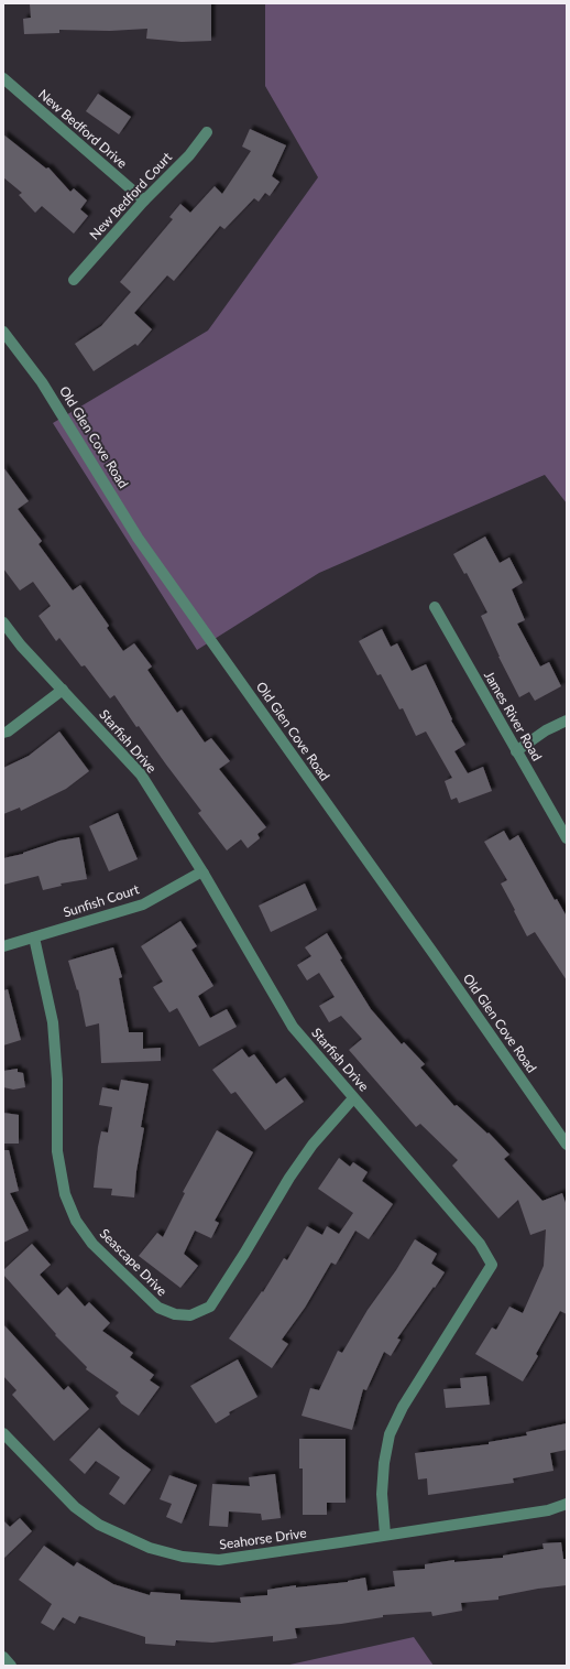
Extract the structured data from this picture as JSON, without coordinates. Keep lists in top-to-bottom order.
{
  "streets": {
    "street": [
      "New Bedford Drive",
      "New Bedford Court",
      "Old Glen Cove Road",
      "James River Road",
      "Starfish Drive",
      "Sunfish Court",
      "Seascape Drive",
      "Seahorse Drive"
    ]
  },
  "crossings": [
    ["New Bedford Drive", "New Bedford Court"],
    ["Starfish Drive", "Sunfish Court"],
    ["Starfish Drive", "Seascape Drive"],
    ["Starfish Drive", "Seahorse Drive"],
    ["Sunfish Court", "Seascape Drive"]
  ]
}
